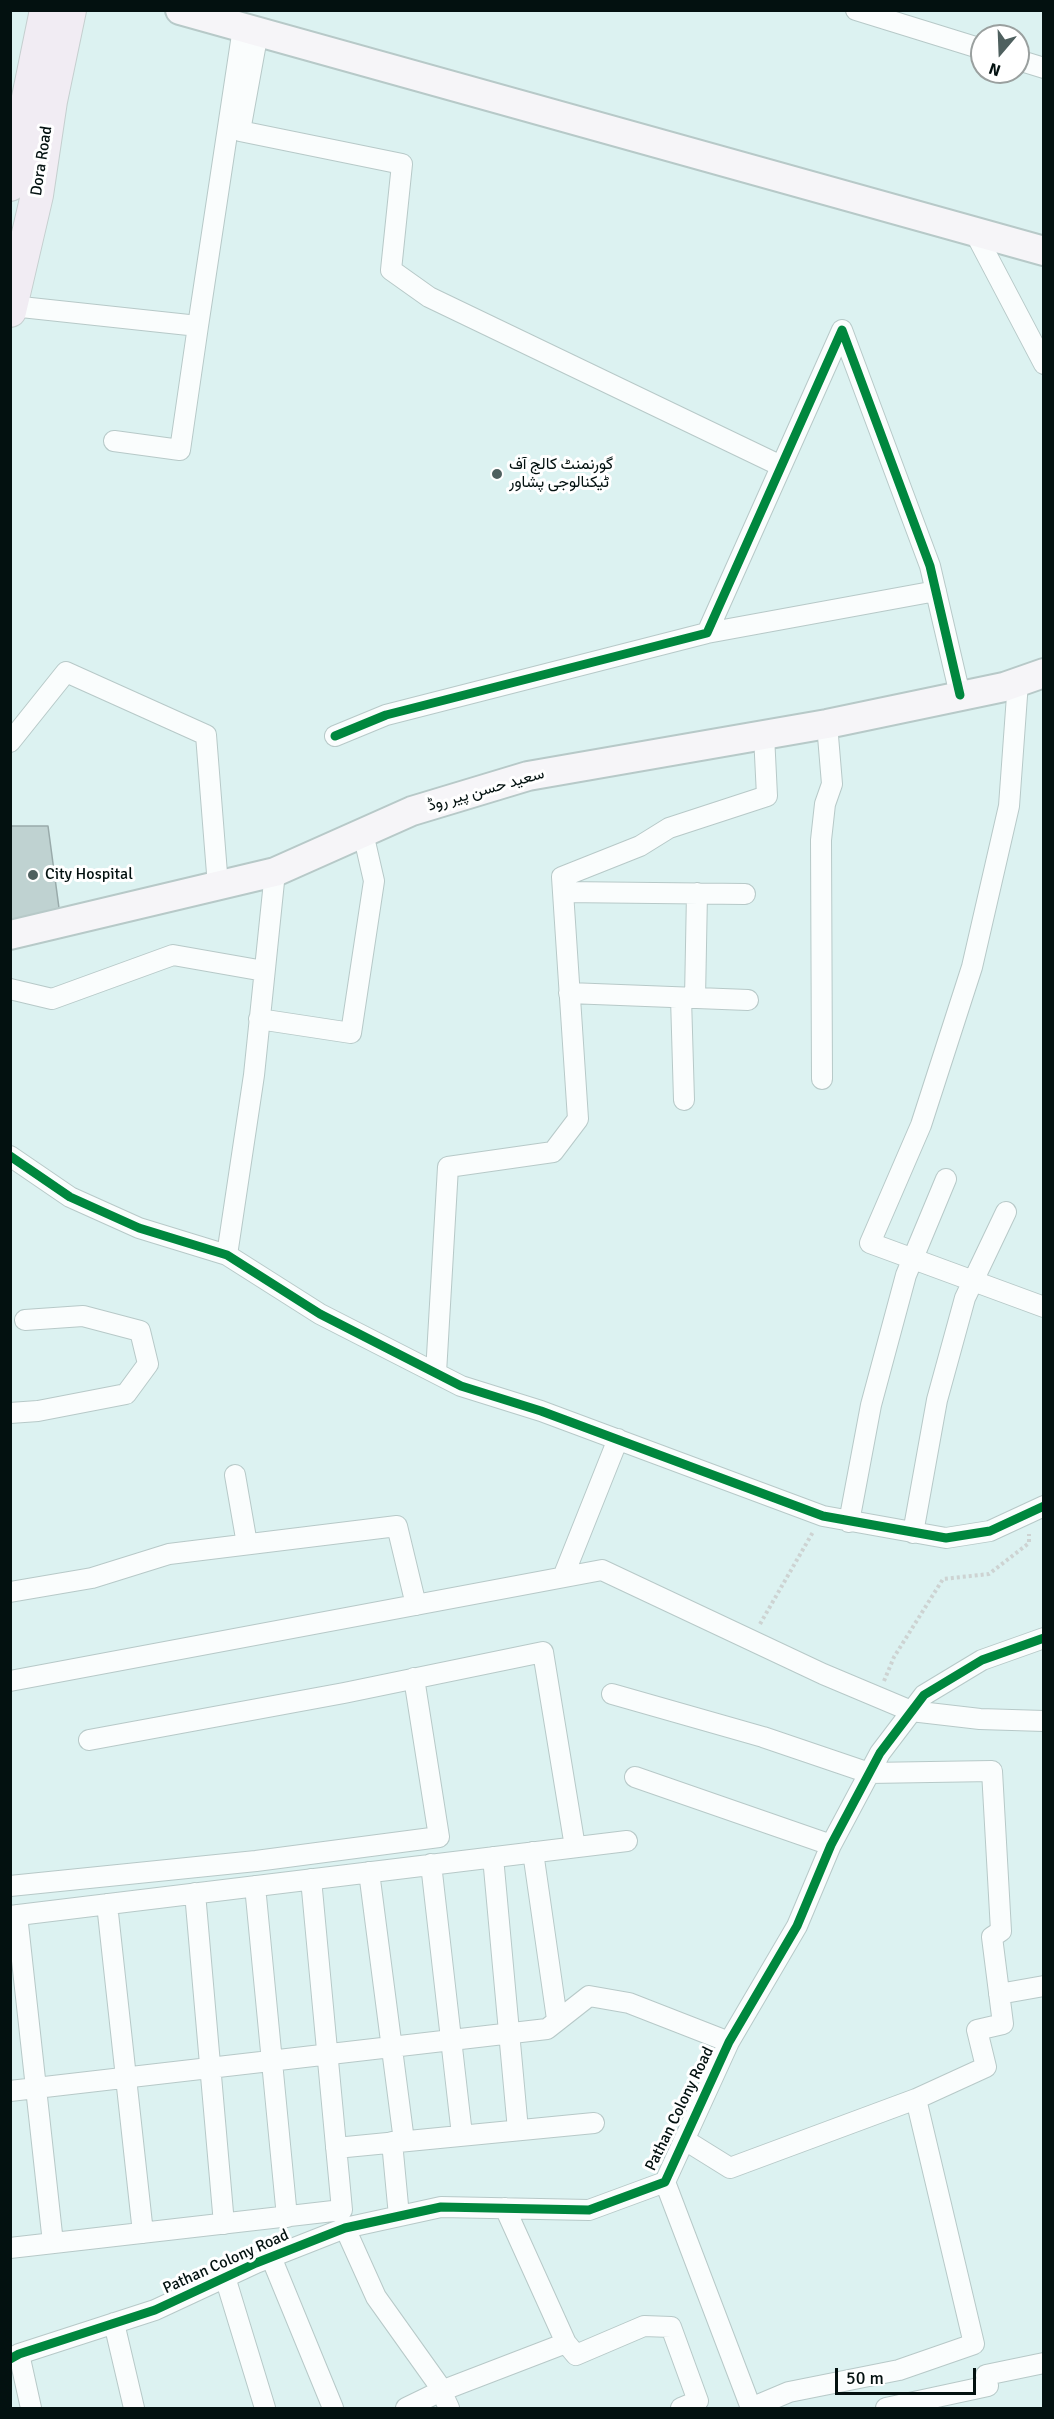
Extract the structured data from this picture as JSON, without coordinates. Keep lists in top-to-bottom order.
{
  "streets": {
    "main road": ["Dora Road"],
    "street": ["سعید حسن پیر روڈ", "Pathan Colony Road"]
  },
  "places": ["گورنمنٹ کالج آف ٹیکنالوجی پشاور", "City Hospital"],
  "scale_bar": "50 m",
  "north": "bottom"
}
